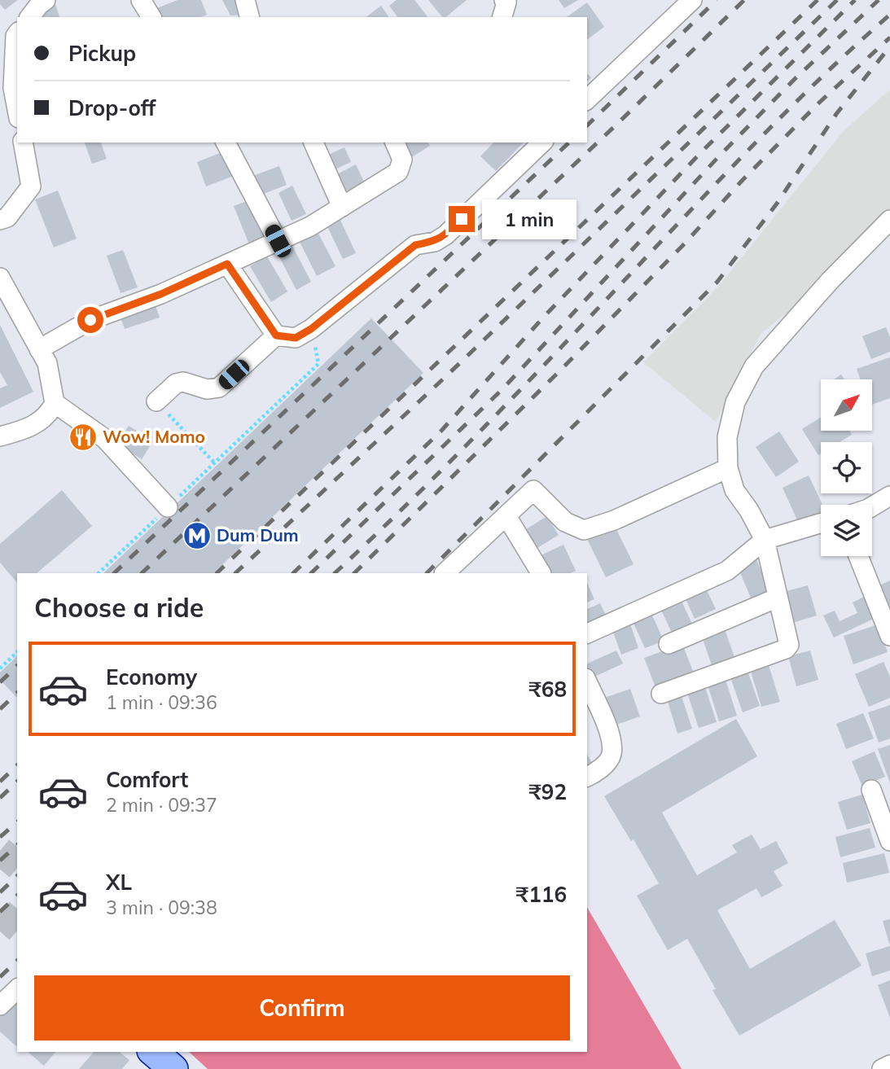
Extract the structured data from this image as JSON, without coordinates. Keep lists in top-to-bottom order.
{
  "places": {
    "restaurant": ["Wow! Momo"],
    "metro station": ["Dum Dum"]
  },
  "north": "top right",
  "page": {
    "banner": ["Pickup", "Drop-off"],
    "bubble": "1 min",
    "heading": "Choose a ride",
    "list": [
      {
        "name": "Economy",
        "note": "1 min · 09:36",
        "value": "₹68"
      },
      {
        "name": "Comfort",
        "note": "2 min · 09:37",
        "value": "₹92"
      },
      {
        "name": "XL",
        "note": "3 min · 09:38",
        "value": "₹116"
      }
    ],
    "buttons": "Confirm"
  }
}
